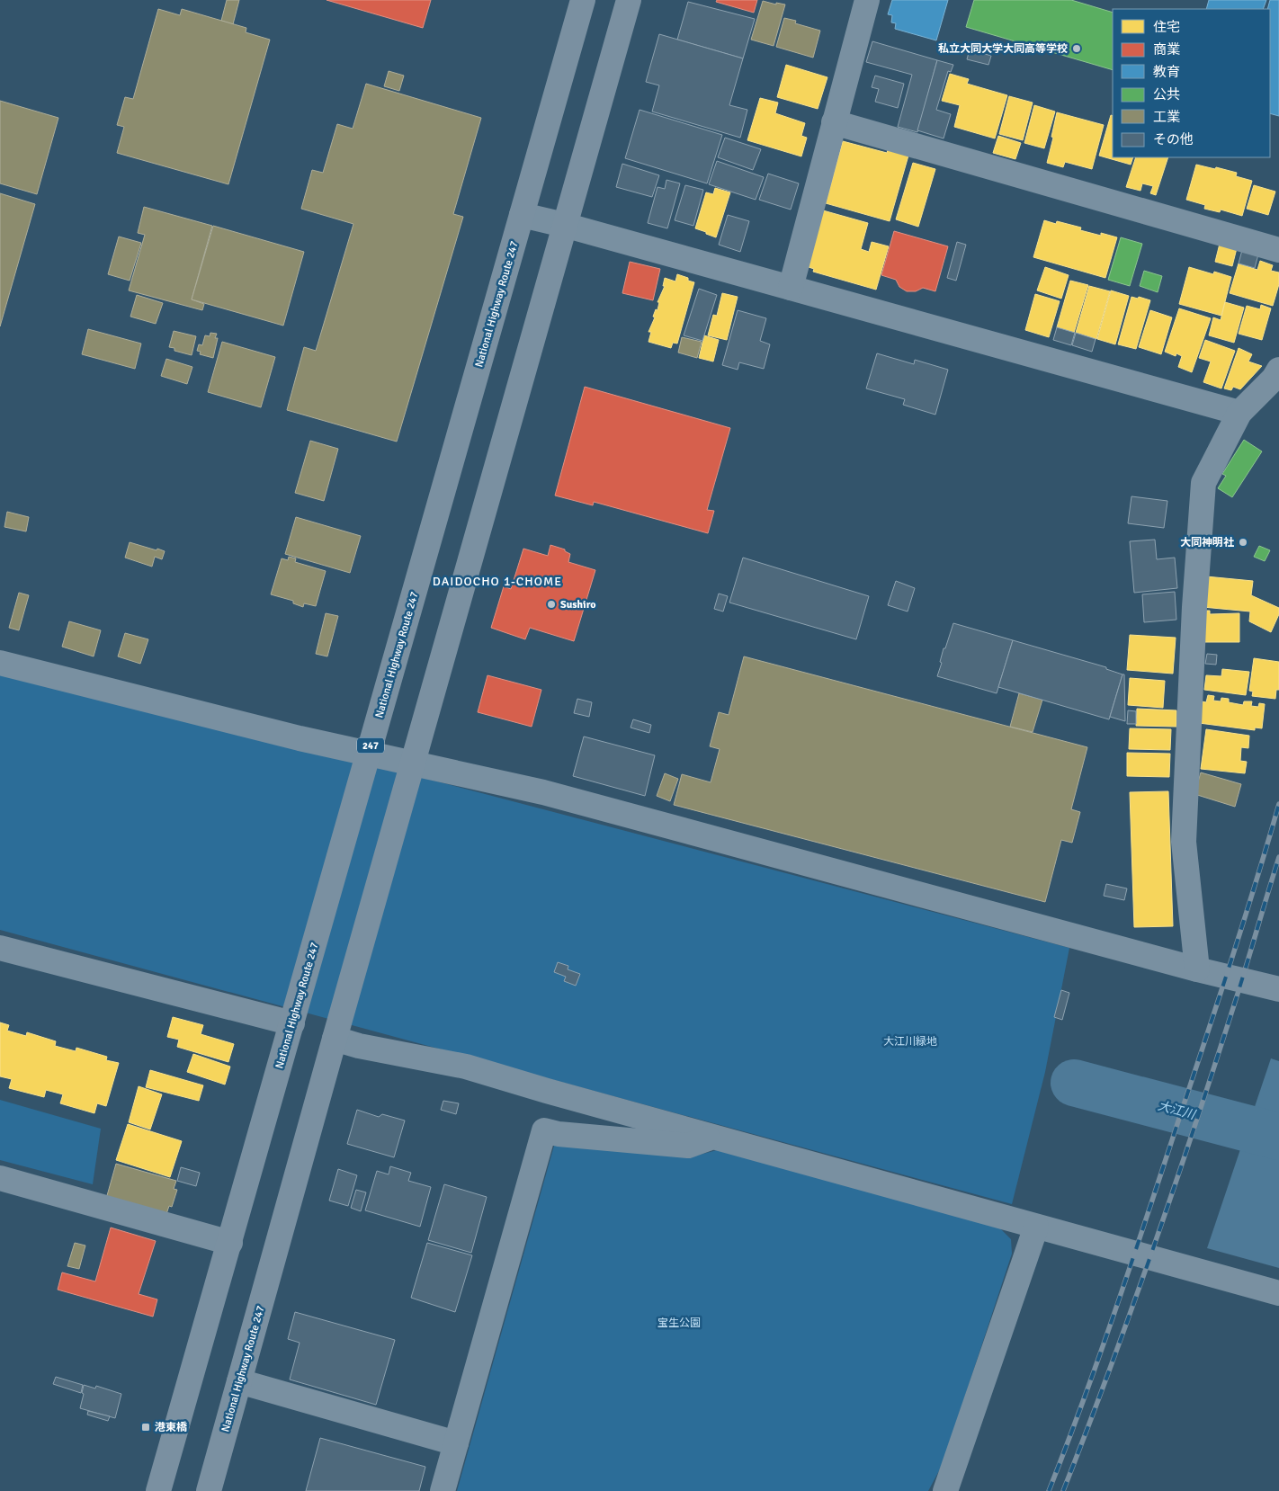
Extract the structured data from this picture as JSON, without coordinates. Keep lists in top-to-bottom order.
{
  "streets": {
    "highway": ["National Highway Route 247", "247"]
  },
  "districts": ["DAIDOCHO 1-CHOME"],
  "water": ["大江川"],
  "parks": ["大江川緑地", "宝生公園"],
  "places": {
    "other": ["私立大同大学大同高等学校", "大同神明社", "Sushiro"],
    "transit": ["港東橋"]
  },
  "legend": [
    "住宅",
    "商業",
    "教育",
    "公共",
    "工業",
    "その他"
  ]
}
